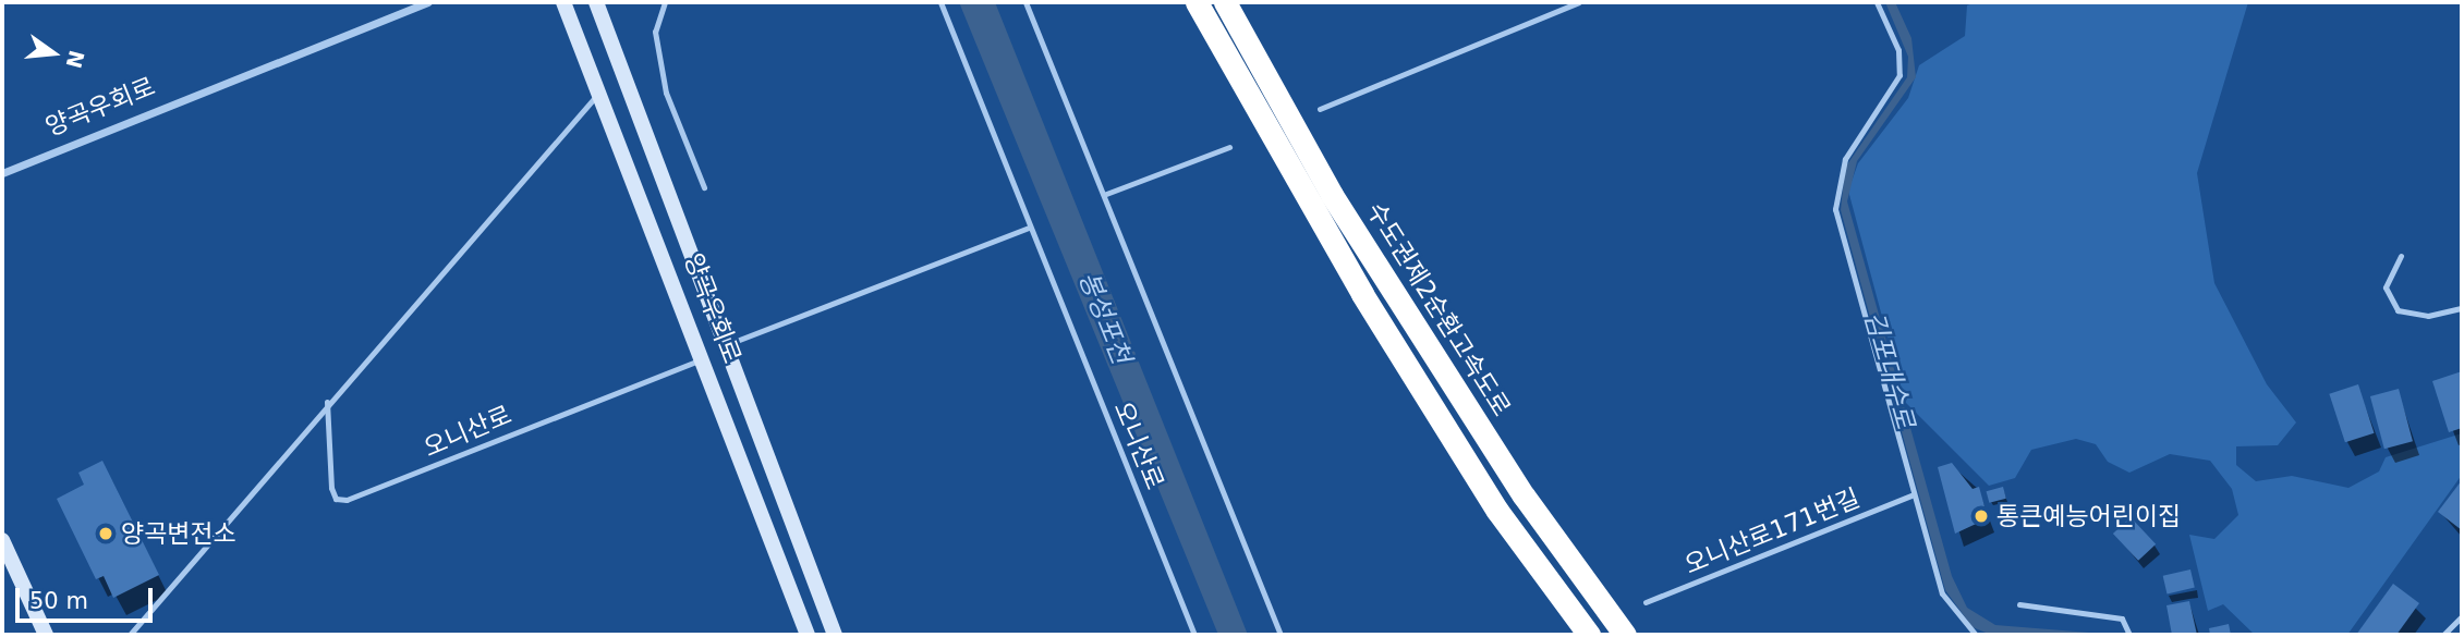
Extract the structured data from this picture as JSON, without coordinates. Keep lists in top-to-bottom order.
{
  "streets": {
    "highway": ["수도권제2순환고속도로"],
    "main road": ["양곡우회로"],
    "lane": ["오니산로", "오니산로171번길"]
  },
  "crossings": [
    ["양곡우회로", "오니산로"]
  ],
  "water": ["봉성포천", "김포대수로"],
  "places": ["통큰예능어린이집", "양곡변전소"],
  "scale_bar": "50 m",
  "north": "right"
}
